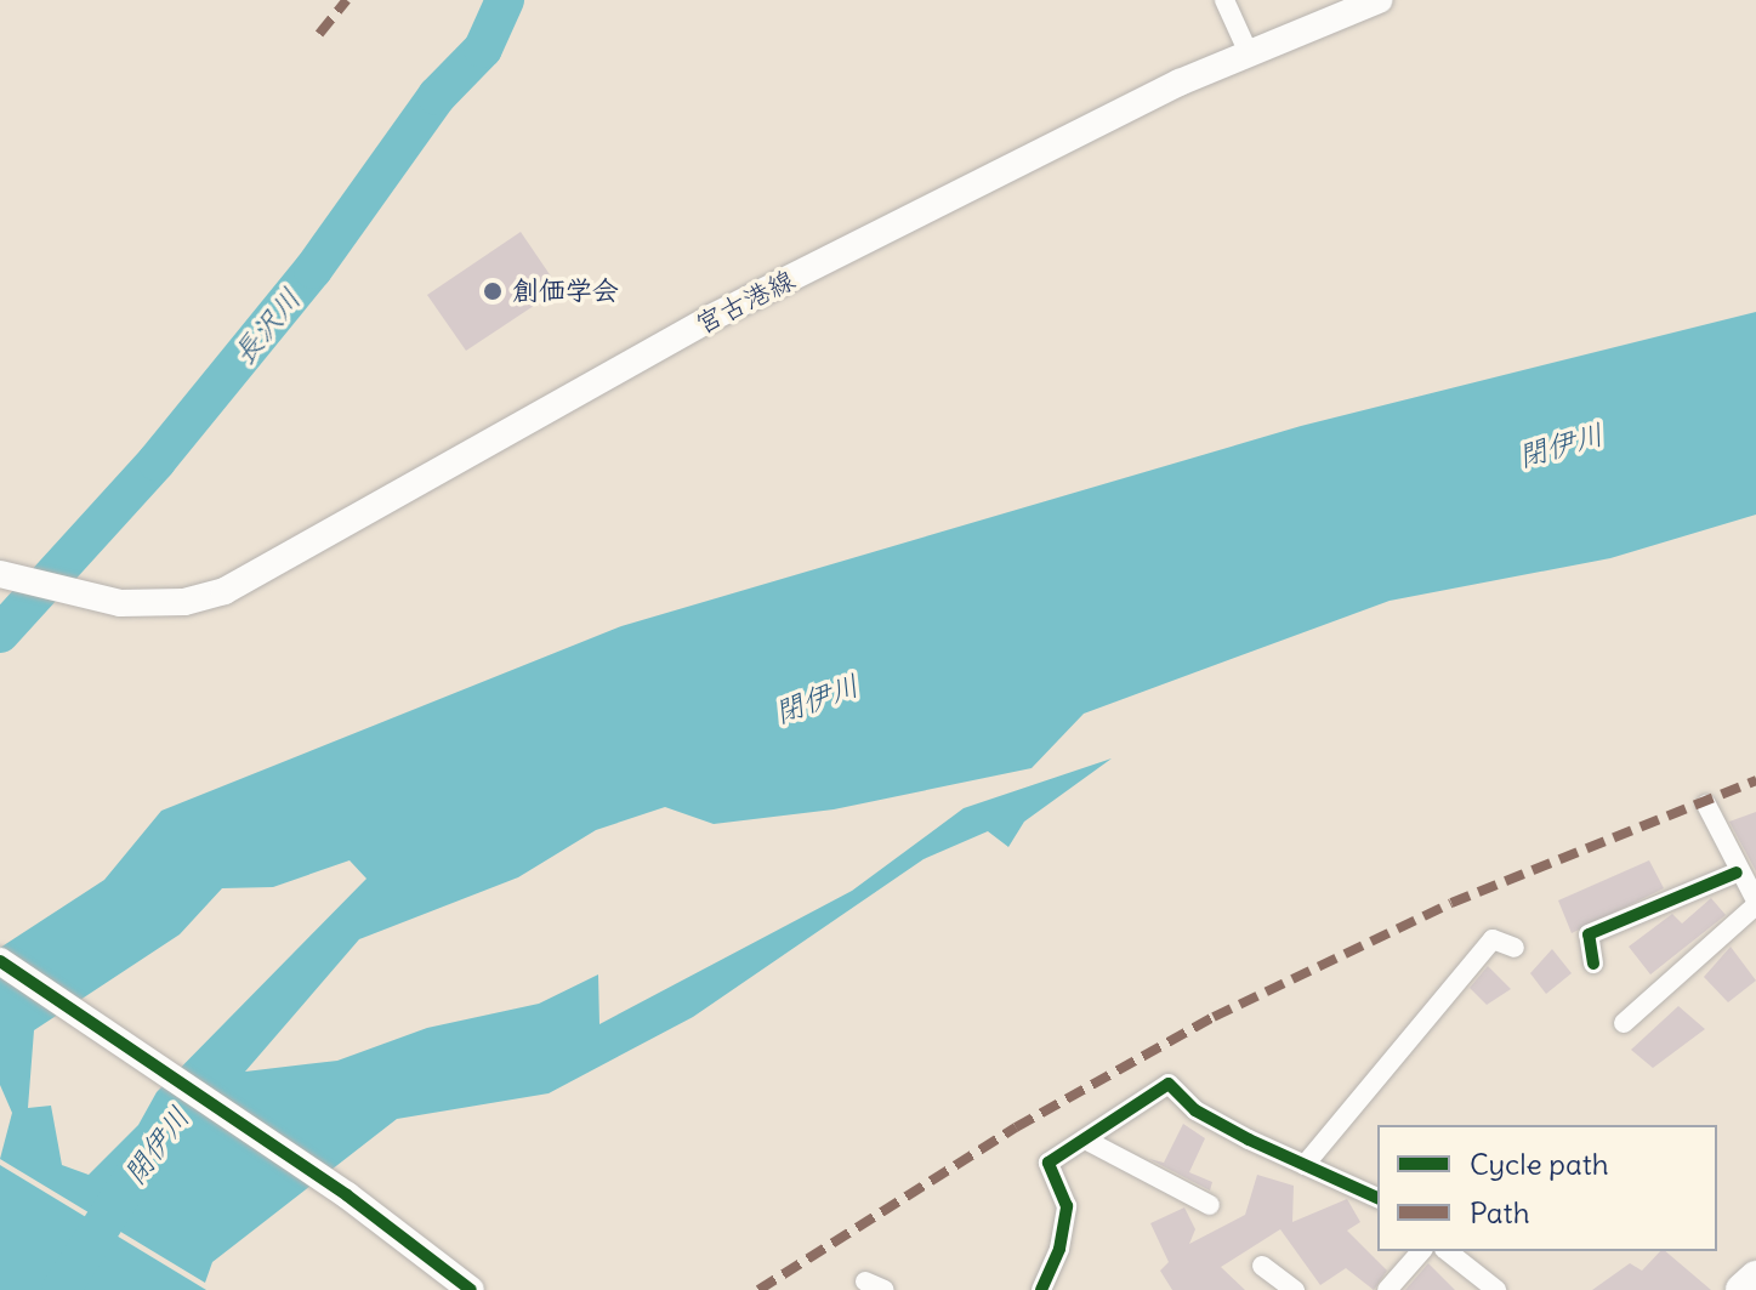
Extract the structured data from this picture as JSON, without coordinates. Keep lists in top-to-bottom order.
{
  "streets": {
    "main road": ["宮古港線"]
  },
  "water": ["長沢川", "閉伊川"],
  "places": ["創価学会"],
  "legend": ["Cycle path", "Path"]
}
